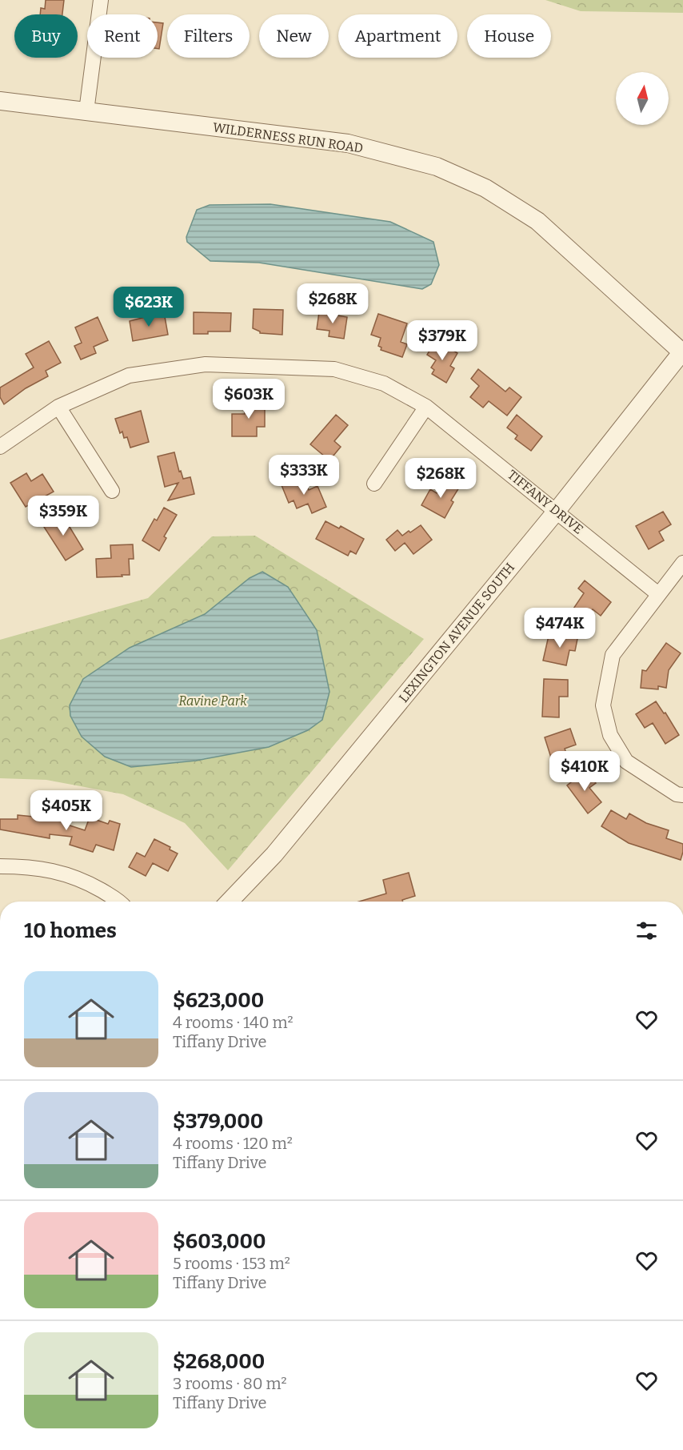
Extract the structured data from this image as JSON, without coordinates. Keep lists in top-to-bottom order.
{
  "streets": {
    "street": ["WILDERNESS RUN ROAD", "TIFFANY DRIVE", "LEXINGTON AVENUE SOUTH"]
  },
  "crossings": [
    ["WILDERNESS RUN ROAD", "LEXINGTON AVENUE SOUTH"],
    ["TIFFANY DRIVE", "LEXINGTON AVENUE SOUTH"]
  ],
  "parks": ["Ravine Park"],
  "north": "top",
  "page": {
    "chip": [
      "Buy",
      "Rent",
      "Filters",
      "New",
      "Apartment",
      "House"
    ],
    "price": [
      "$268K",
      "$623K",
      "$379K",
      "$603K",
      "$333K",
      "$268K",
      "$359K",
      "$474K",
      "$410K",
      "$405K"
    ],
    "heading": "10 homes",
    "list": [
      {
        "name": "$623,000",
        "note": "4 rooms · 140 m² · Tiffany Drive"
      },
      {
        "name": "$379,000",
        "note": "4 rooms · 120 m² · Tiffany Drive"
      },
      {
        "name": "$603,000",
        "note": "5 rooms · 153 m² · Tiffany Drive"
      },
      {
        "name": "$268,000",
        "note": "3 rooms · 80 m² · Tiffany Drive"
      }
    ]
  }
}
